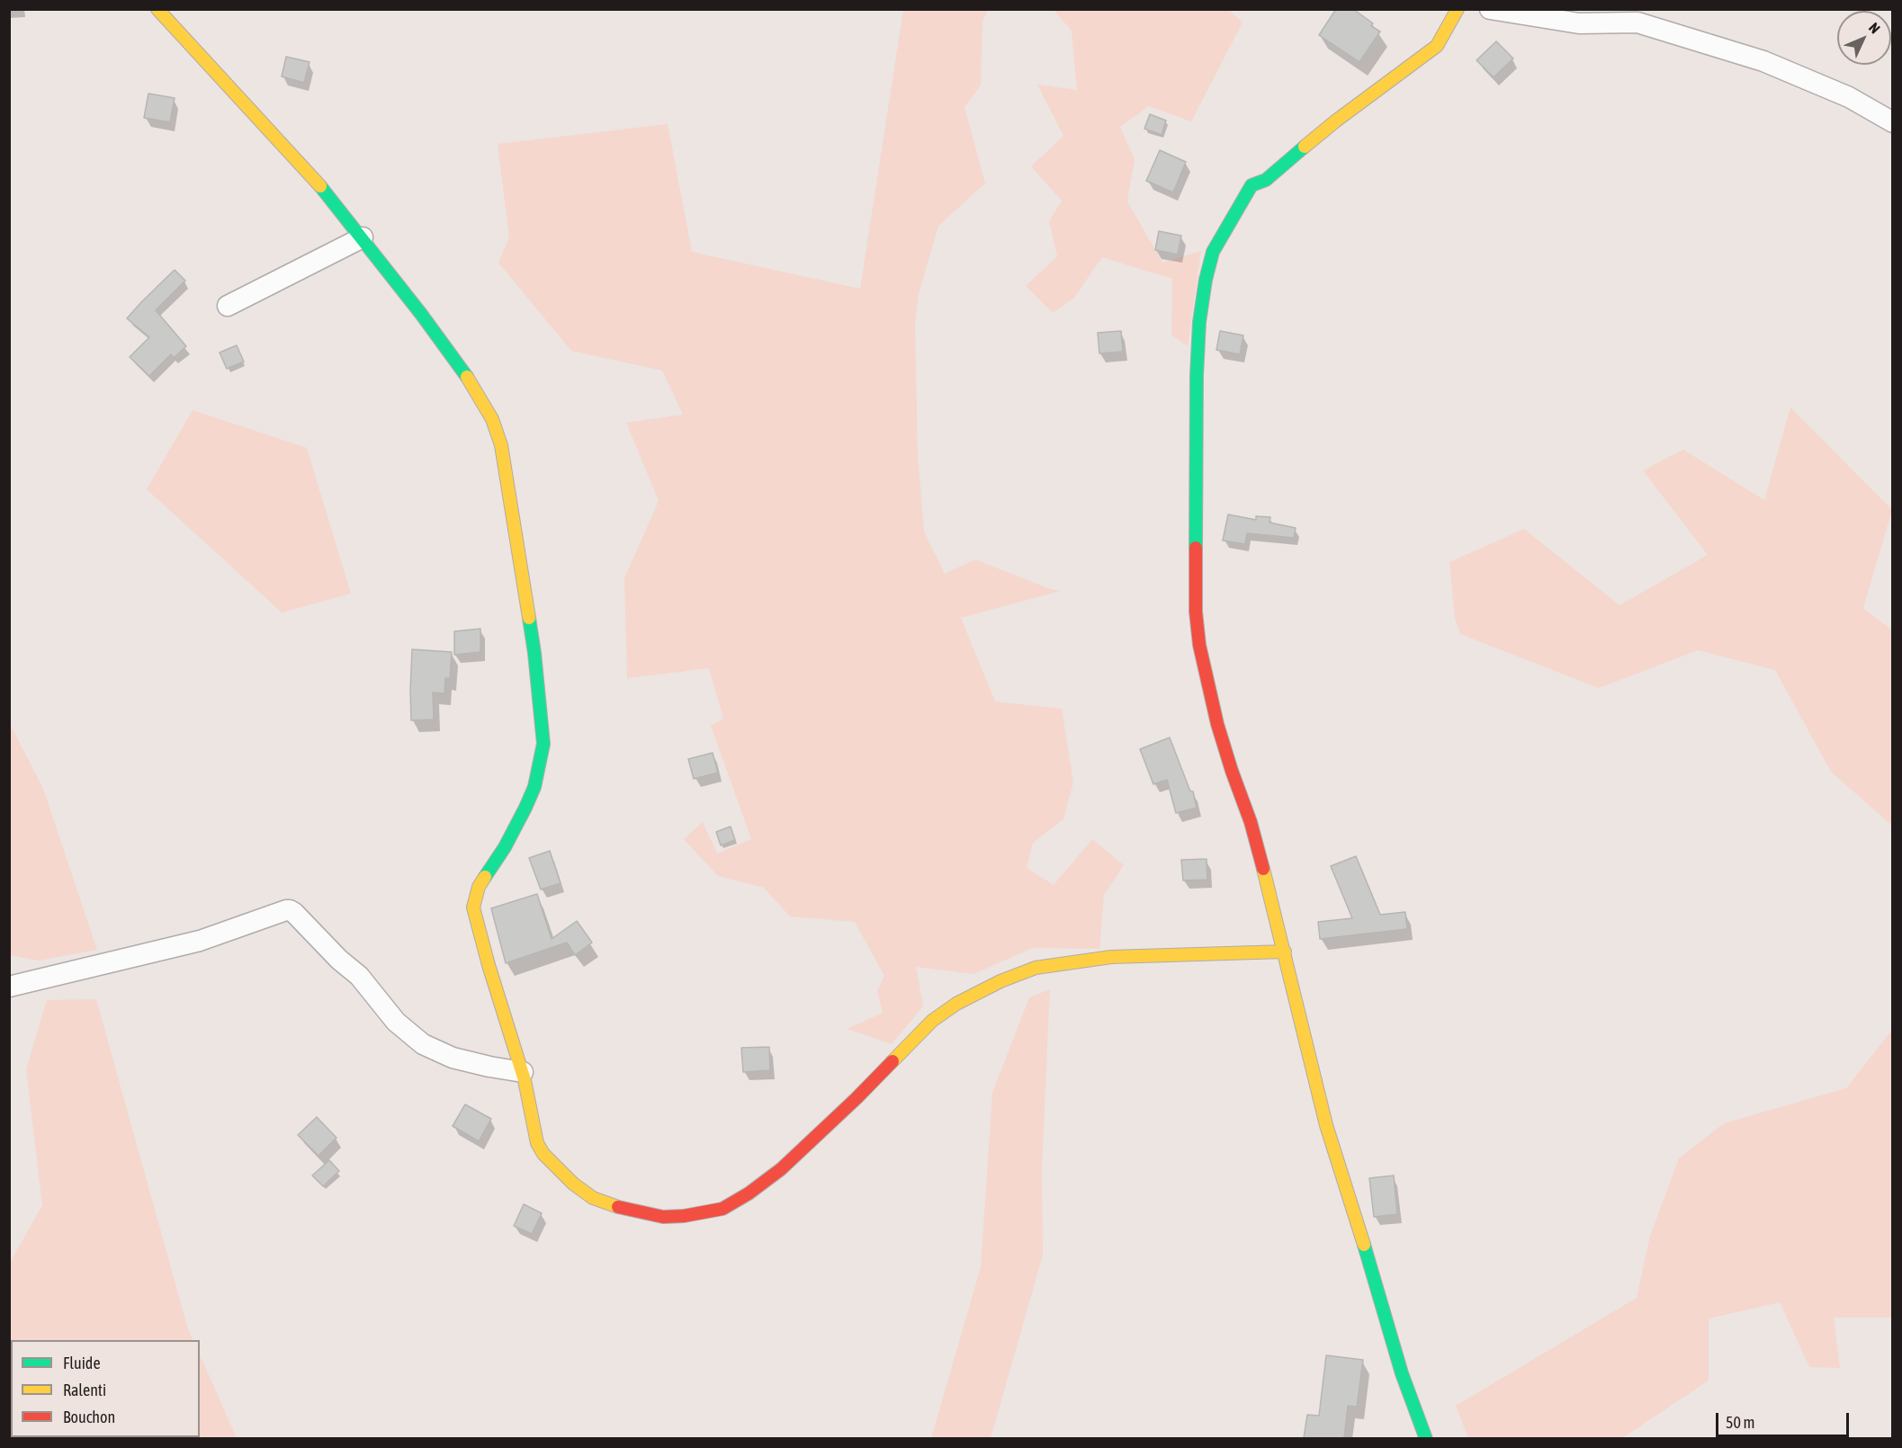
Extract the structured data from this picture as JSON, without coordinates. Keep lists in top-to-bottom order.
{
  "legend": ["Fluide", "Ralenti", "Bouchon"],
  "scale_bar": "50 m",
  "north": "top right"
}
